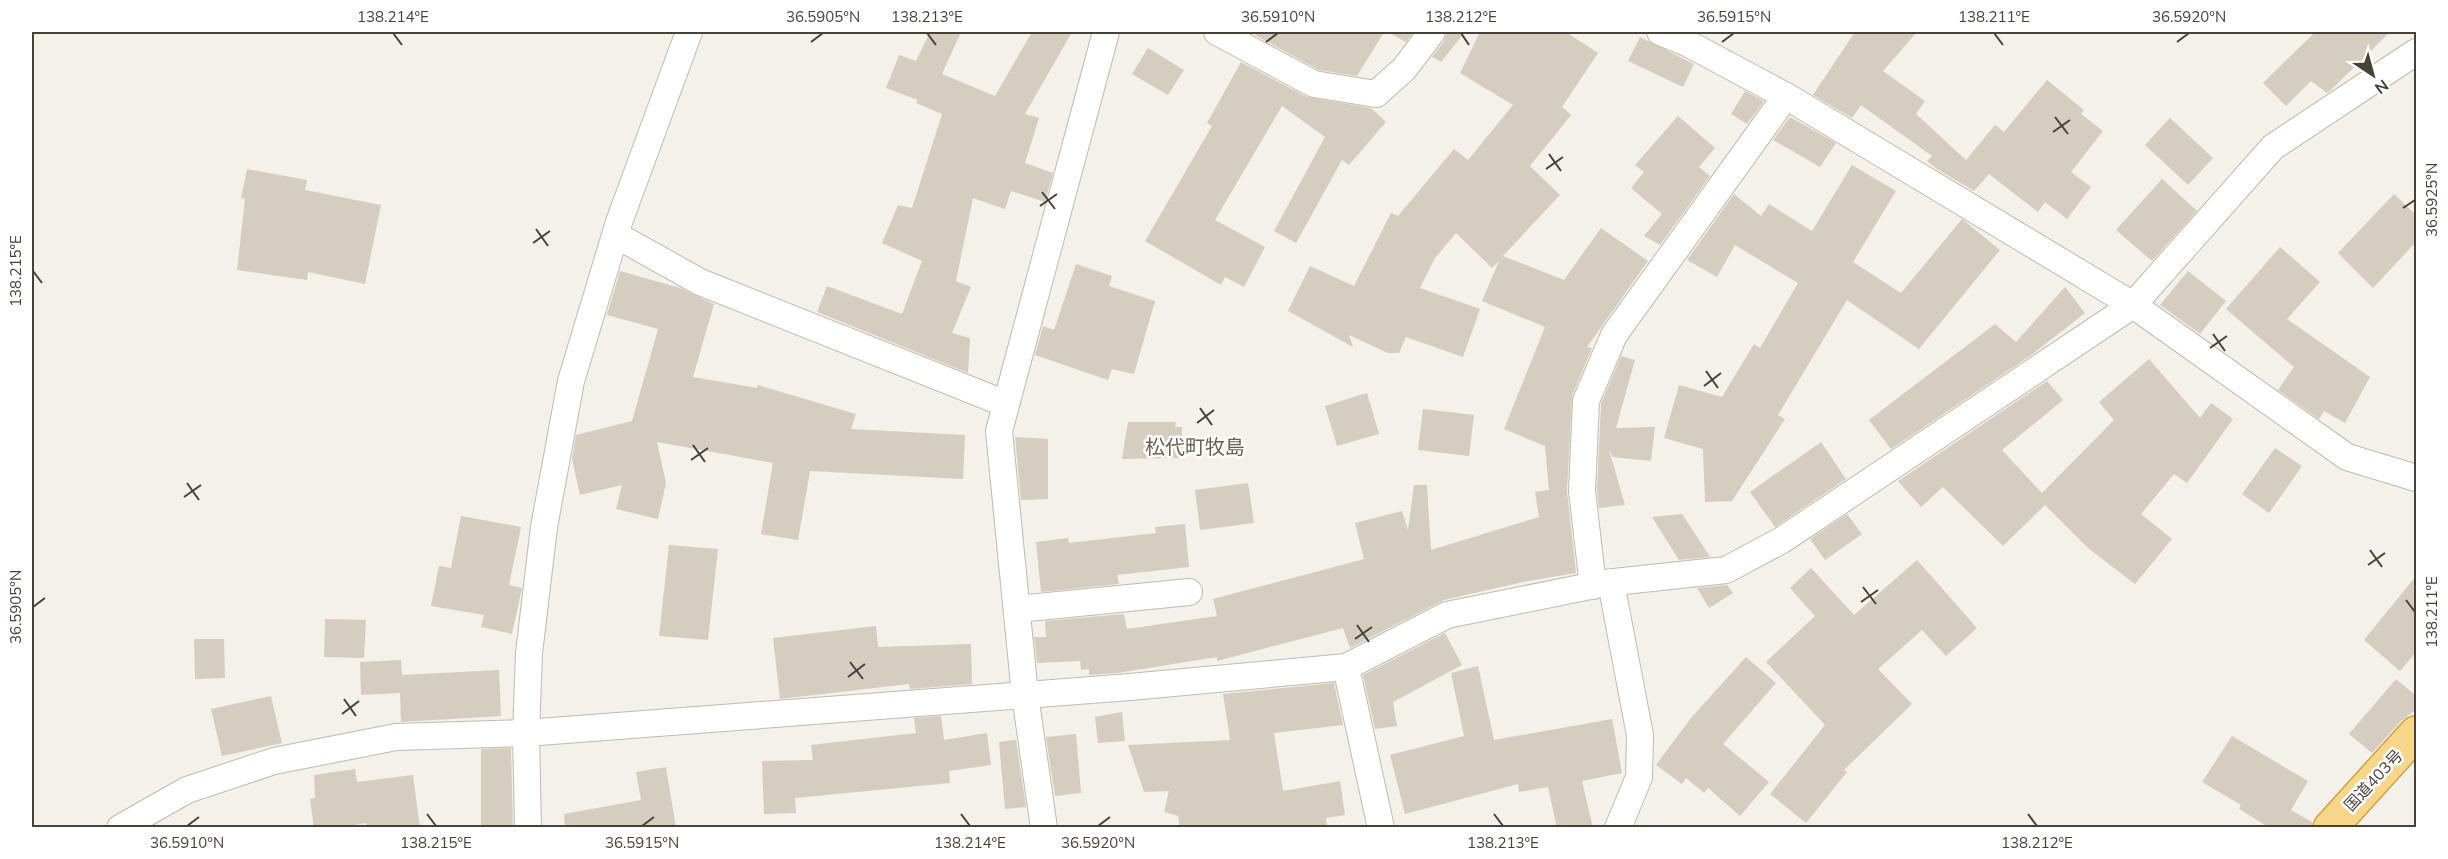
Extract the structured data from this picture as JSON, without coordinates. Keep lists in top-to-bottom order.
{
  "streets": {
    "highway": ["国道403号"]
  },
  "districts": ["松代町牧島"],
  "north": "bottom right",
  "coordinates": [
    "138.214°E",
    "36.5905°N",
    "138.213°E",
    "36.5910°N",
    "138.212°E",
    "36.5915°N",
    "138.211°E",
    "36.5920°N",
    "36.5925°N",
    "138.215°E"
  ]
}
